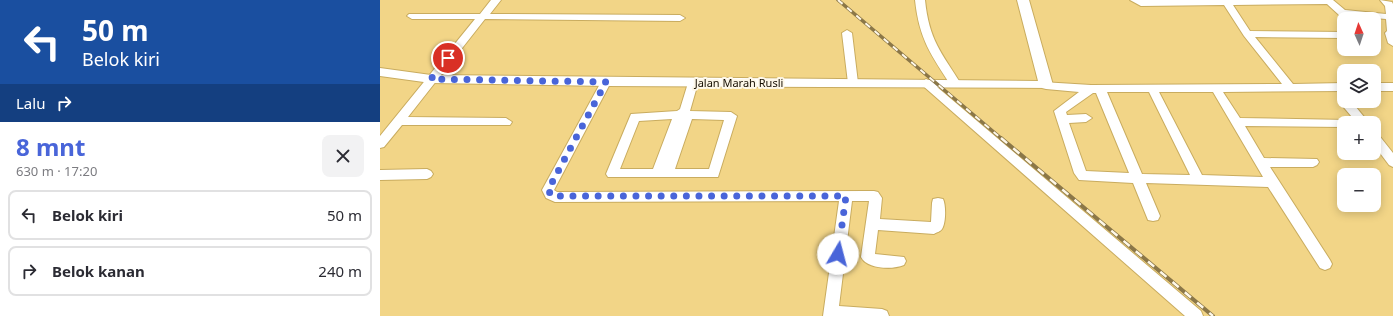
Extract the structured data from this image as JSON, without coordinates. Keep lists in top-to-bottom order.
{
  "streets": {
    "main road": ["Jalan Marah Rusli"]
  },
  "north": "top",
  "page": {
    "turn": ["50 m", "Belok kiri"],
    "map_buttons": ["+", "−"],
    "then": "Lalu",
    "heading": ["8 mnt", "630 m · 17:20"],
    "list": [
      {
        "name": "Belok kiri",
        "value": "50 m"
      },
      {
        "name": "Belok kanan",
        "value": "240 m"
      }
    ]
  }
}
